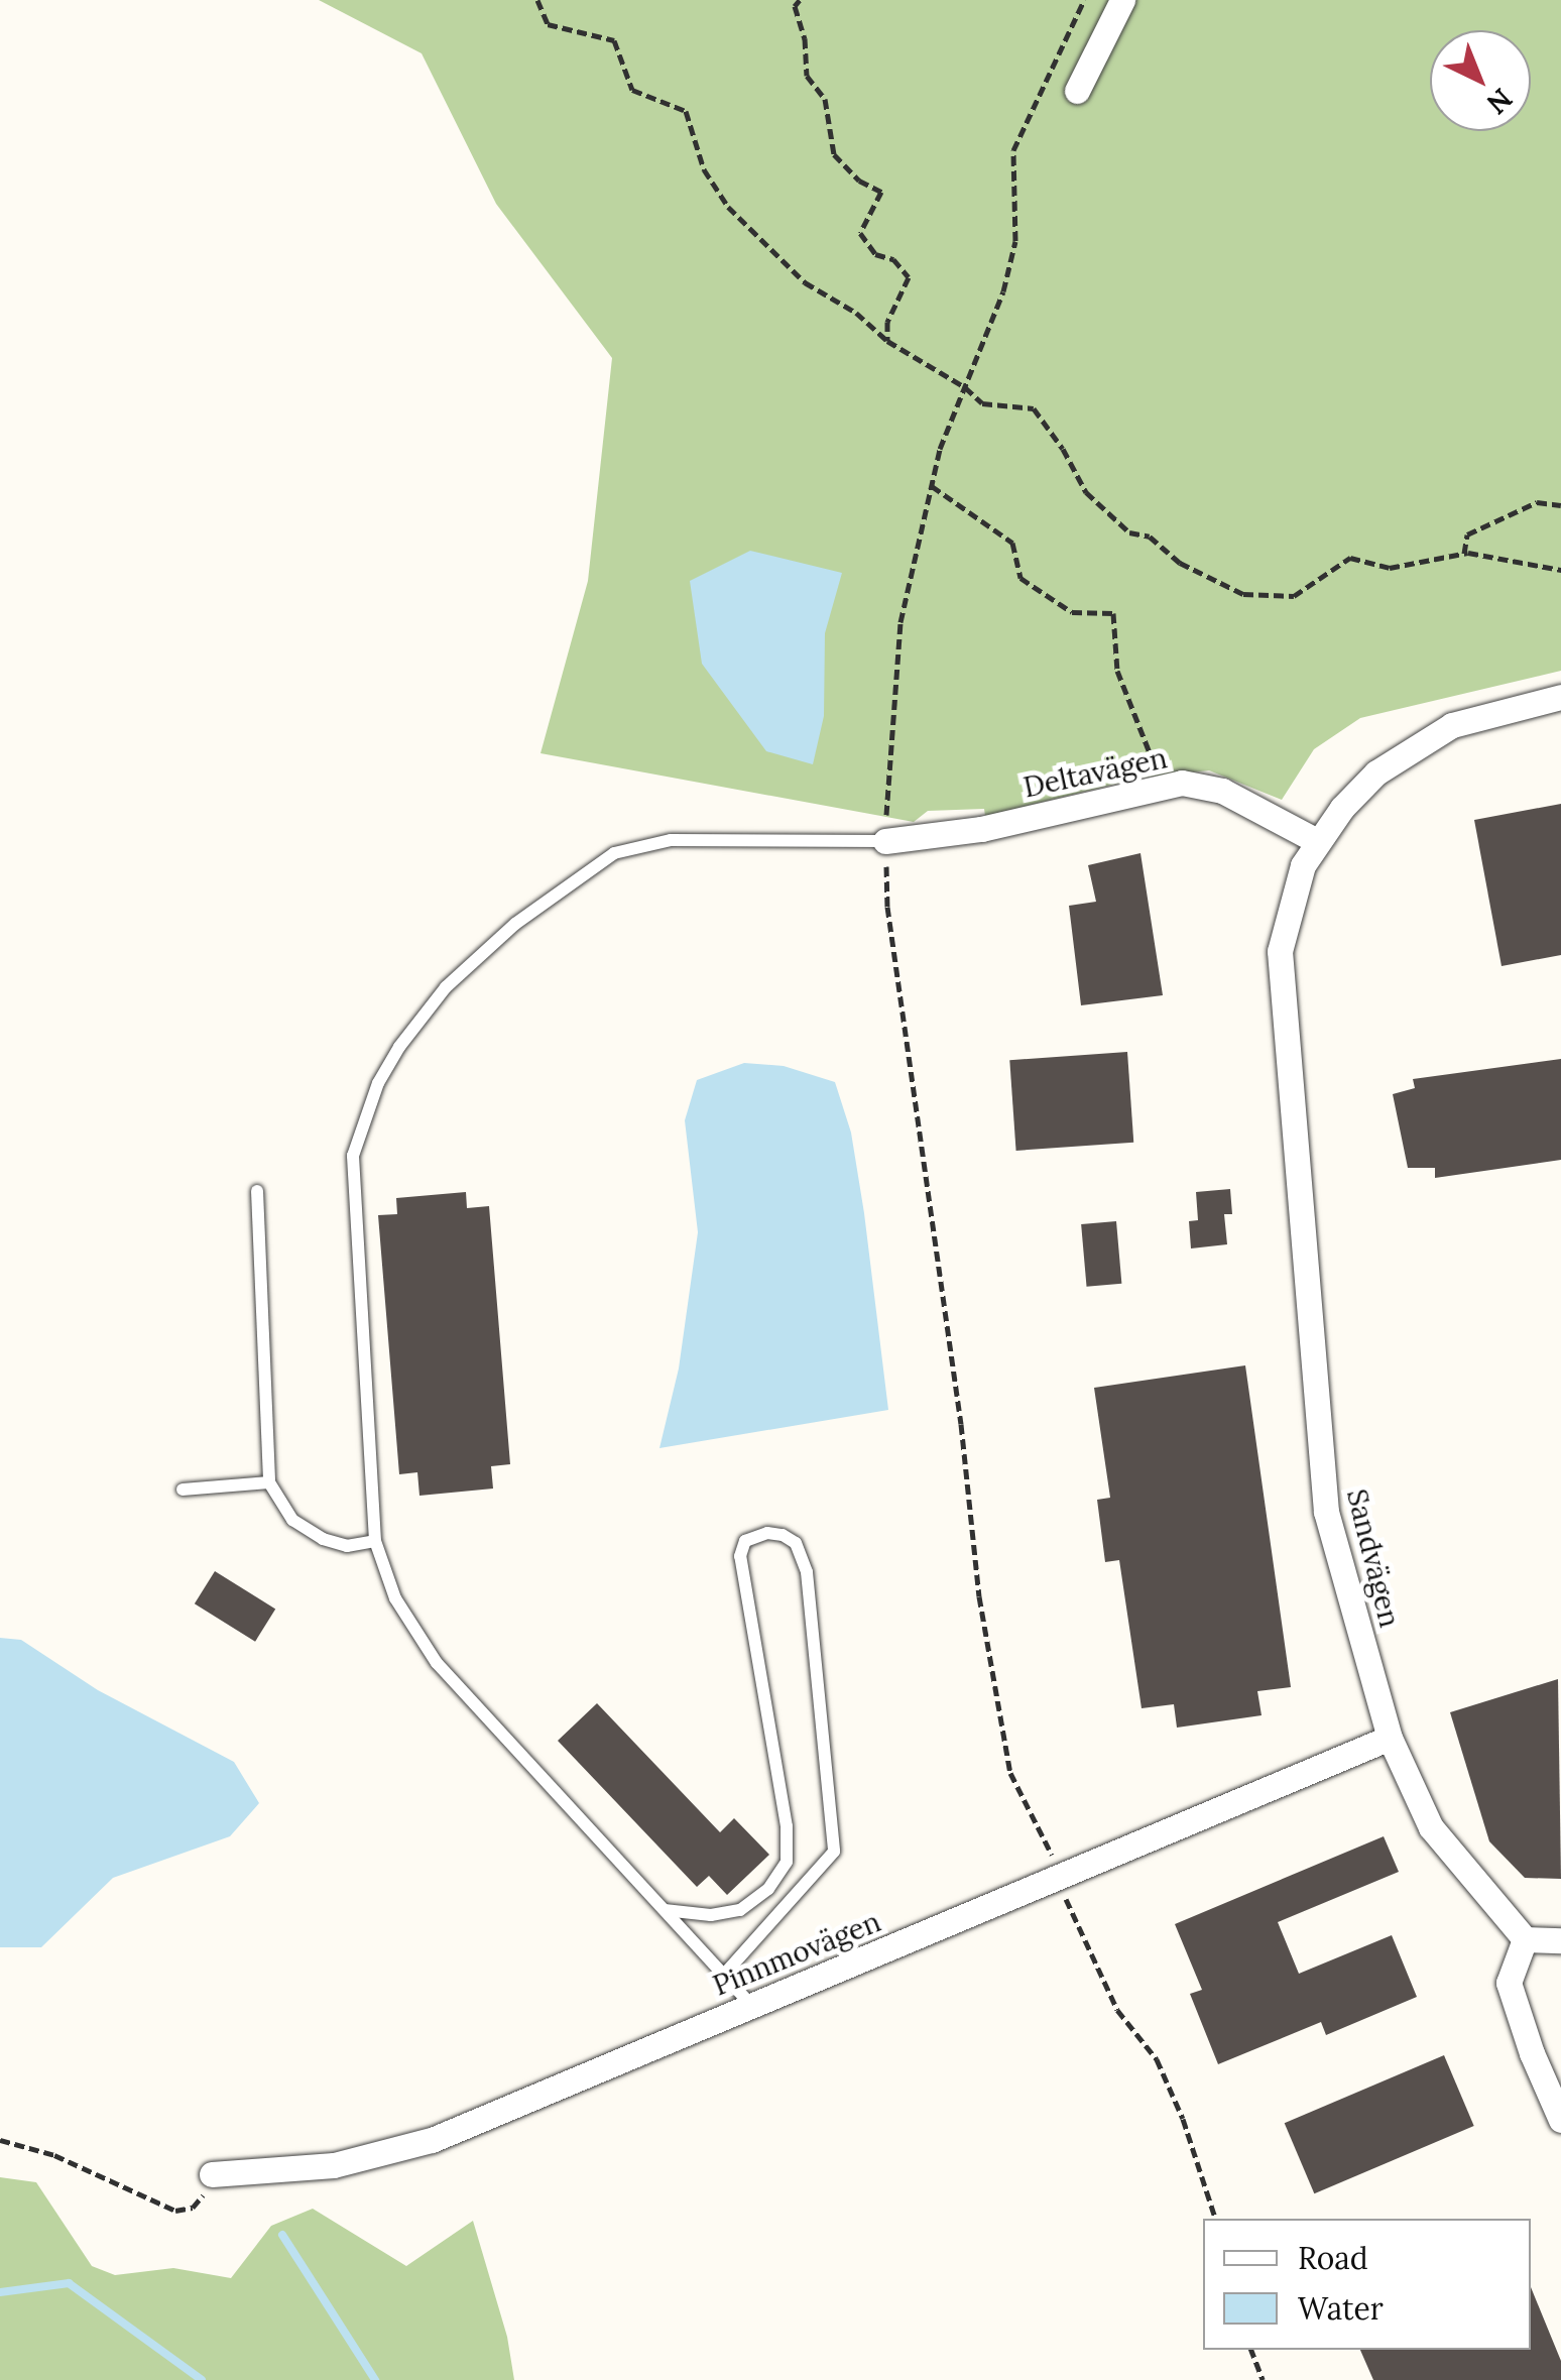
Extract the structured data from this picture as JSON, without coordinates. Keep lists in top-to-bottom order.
{
  "streets": {
    "street": ["Deltavägen", "Sandvägen", "Pinnmovägen"]
  },
  "crossings": [
    ["Deltavägen", "Sandvägen"],
    ["Sandvägen", "Pinnmovägen"]
  ],
  "legend": ["Road", "Water"],
  "north": "bottom right"
}
